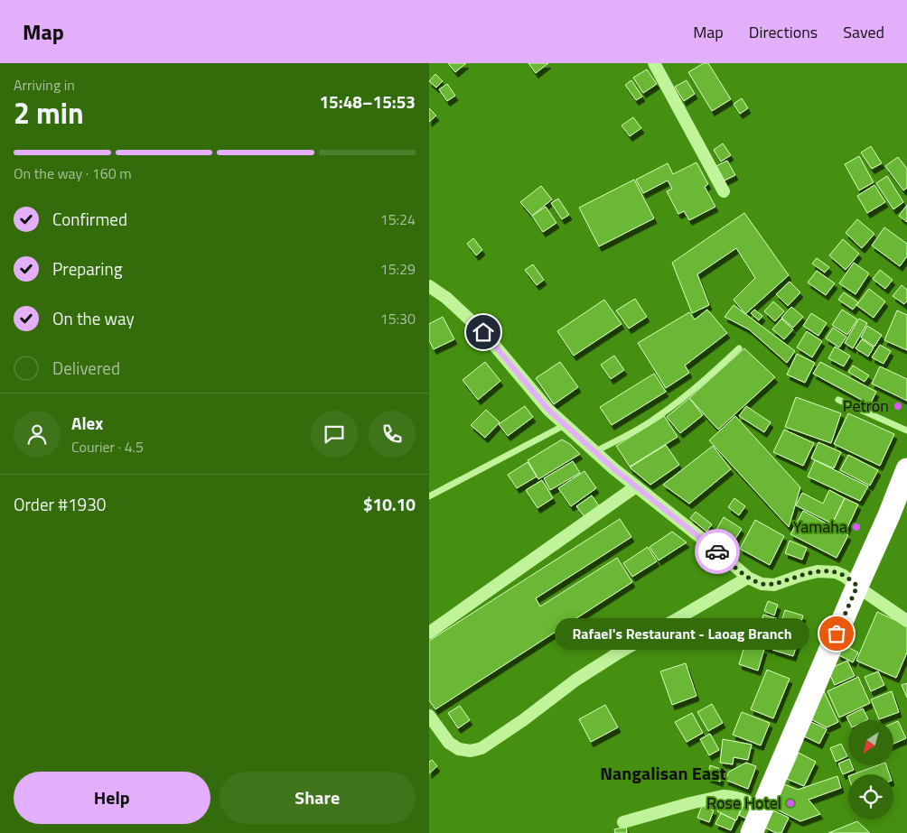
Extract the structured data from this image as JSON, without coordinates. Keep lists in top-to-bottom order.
{
  "districts": ["Nangalisan East"],
  "places": [
    "Petron",
    "Yamaha",
    "Rafael's Restaurant - Laoag Branch",
    "Rose Hotel"
  ],
  "north": "bottom left",
  "page": {
    "header": "Map",
    "nav": ["Map", "Directions", "Saved"],
    "heading": ["2 min", "Arriving in", "15:48–15:53"],
    "panel": [
      "Alex",
      "Courier · 4.5",
      "Order #1930",
      "$10.10"
    ],
    "bar": "On the way · 160 m",
    "list": [
      ["Confirmed", "15:24"],
      ["Preparing", "15:29"],
      ["On the way", "15:30"],
      "Delivered"
    ],
    "bubble": "Rafael's Restaurant - Laoag Branch",
    "buttons": ["Help", "Share"]
  }
}
